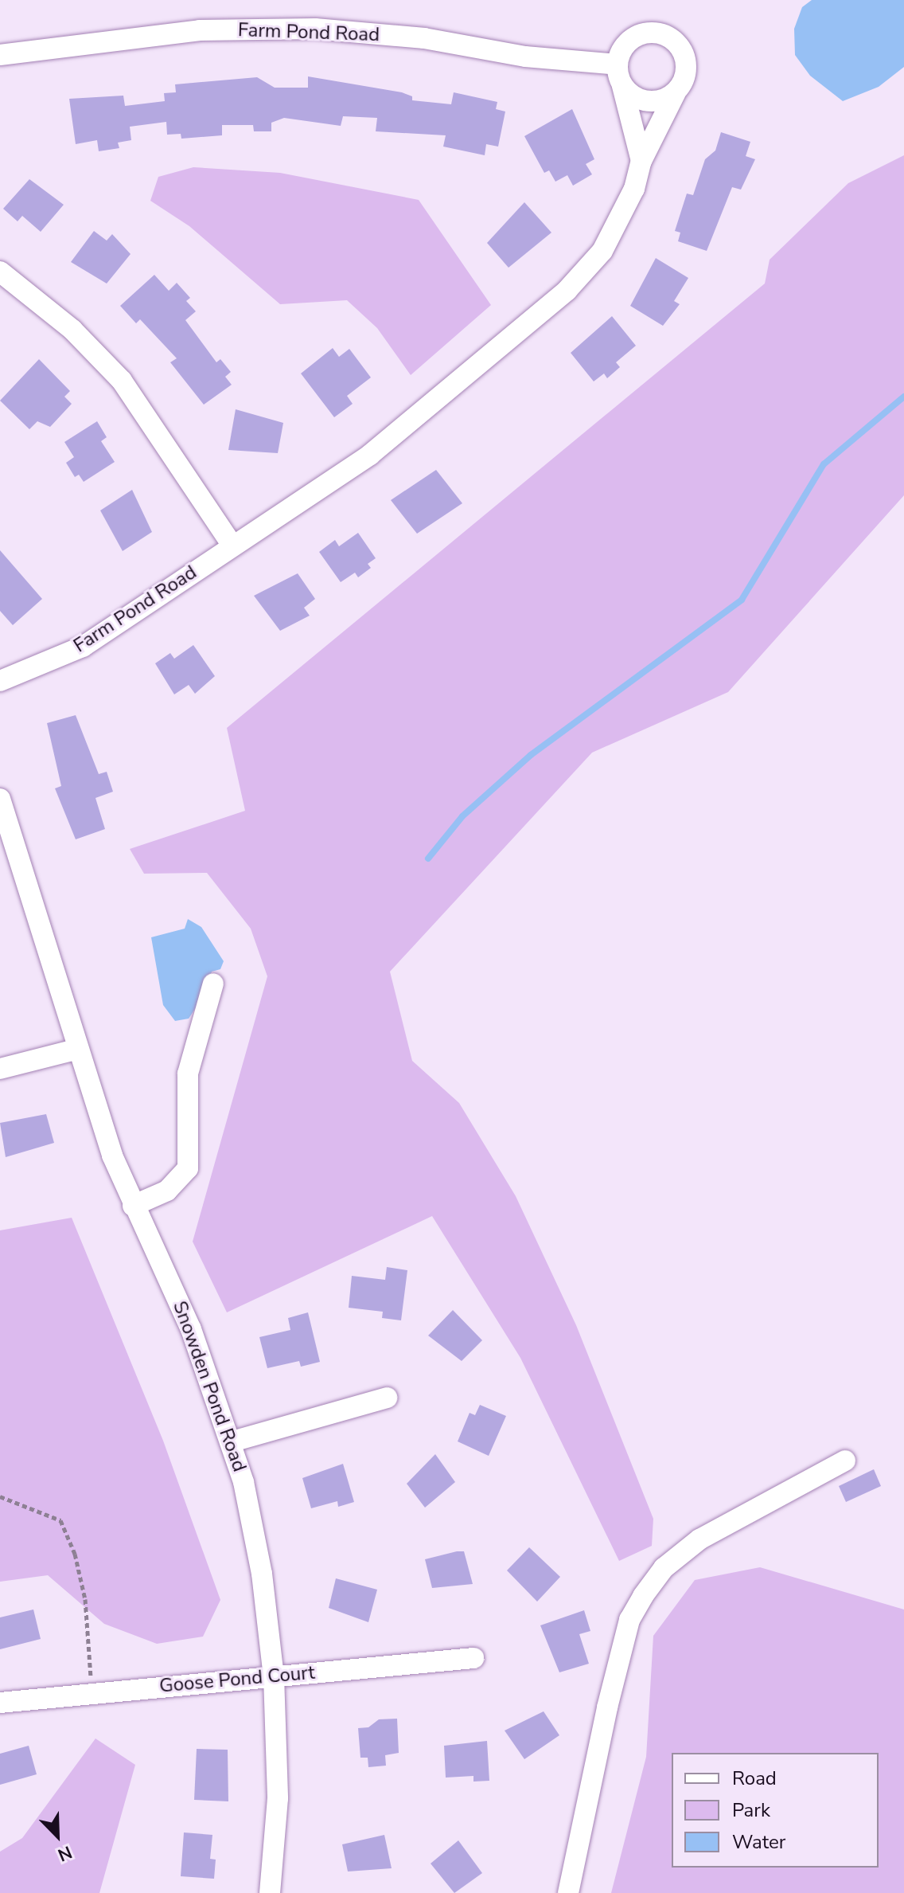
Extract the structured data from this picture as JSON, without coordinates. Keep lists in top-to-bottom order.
{
  "streets": {
    "street": ["Farm Pond Road", "Snowden Pond Road", "Goose Pond Court"]
  },
  "crossings": [
    ["Snowden Pond Road", "Goose Pond Court"]
  ],
  "legend": ["Road", "Park", "Water"],
  "north": "bottom right"
}
